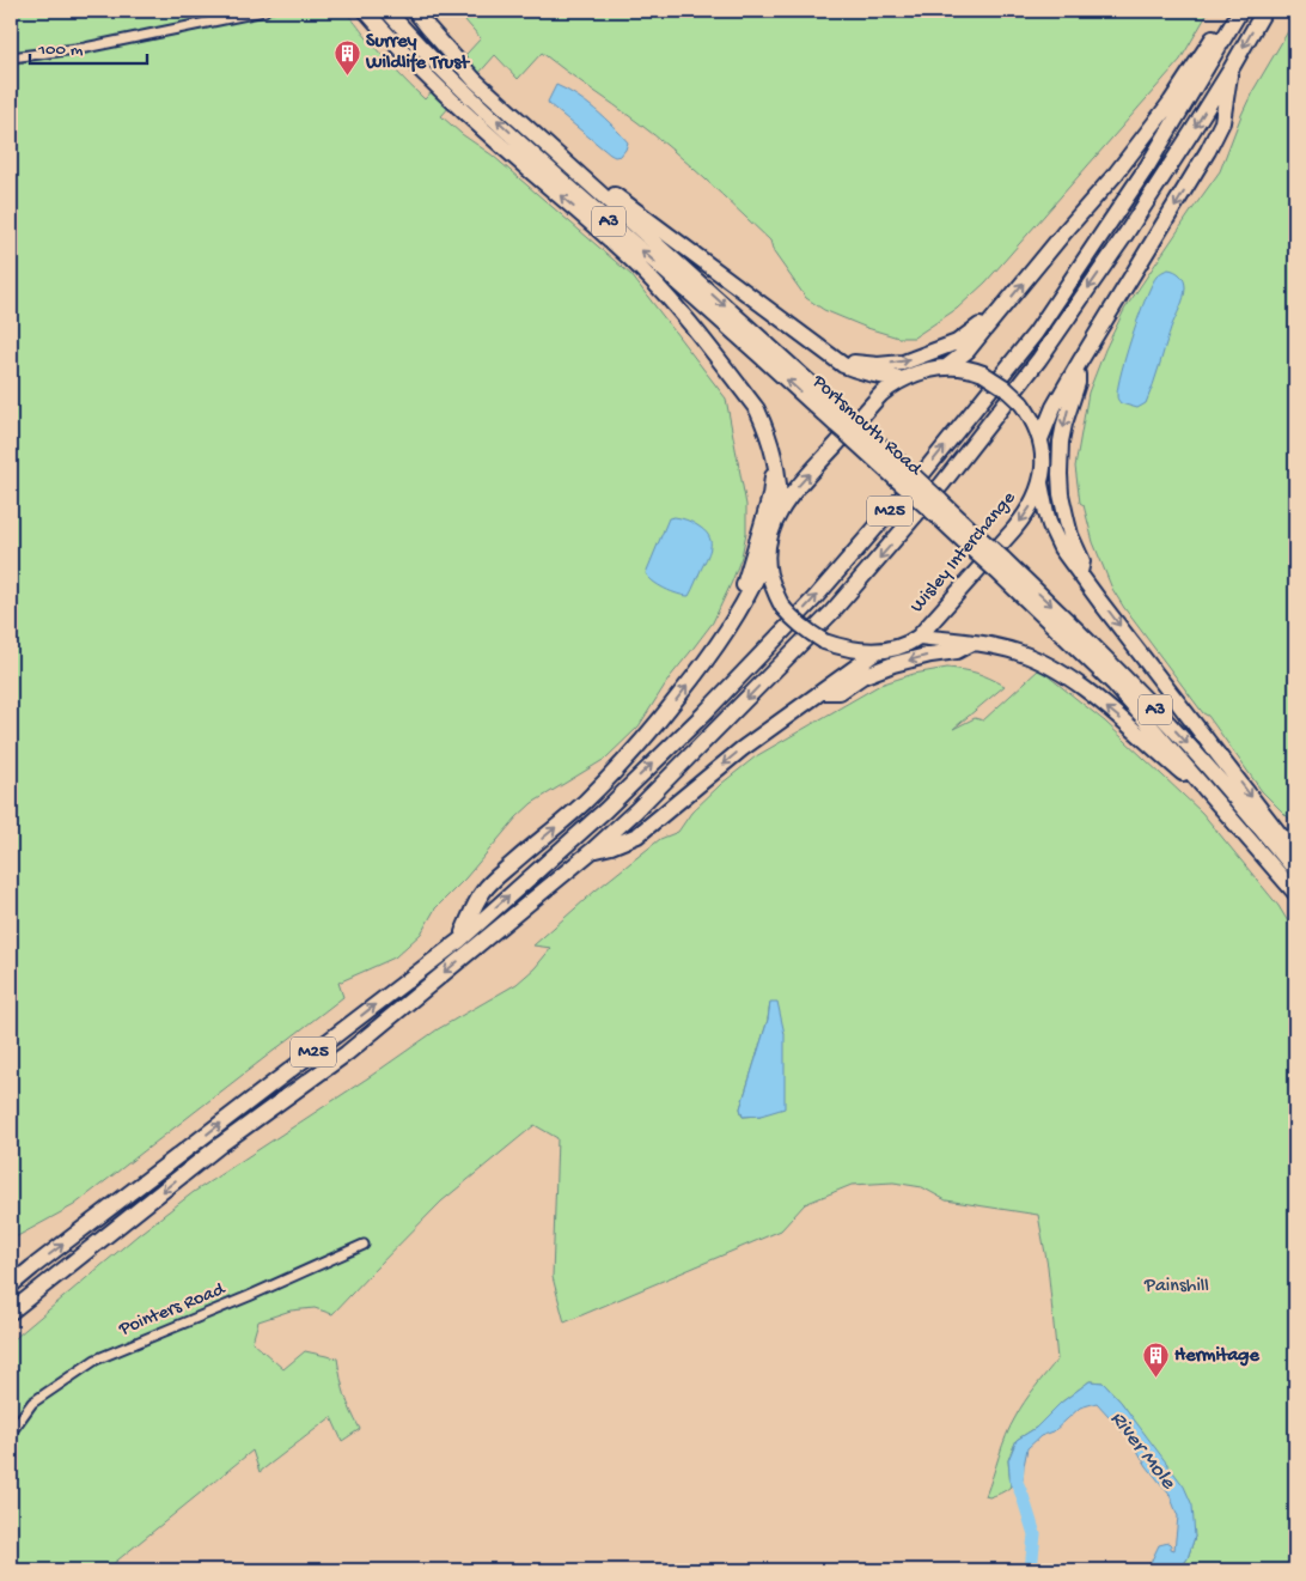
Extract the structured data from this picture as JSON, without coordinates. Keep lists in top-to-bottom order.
{
  "streets": {
    "highway": [
      "A3",
      "Portsmouth Road",
      "M25",
      "Wisley Interchange"
    ],
    "street": ["Pointers Road"]
  },
  "crossings": [
    ["A3", "Portsmouth Road"],
    ["A3", "M25"],
    ["A3", "Wisley Interchange"],
    ["M25", "Wisley Interchange"]
  ],
  "water": ["River Mole"],
  "parks": ["Painshill"],
  "places": {
    "building": ["Surrey Wildlife Trust", "Hermitage"]
  },
  "scale_bar": "100 m"
}
